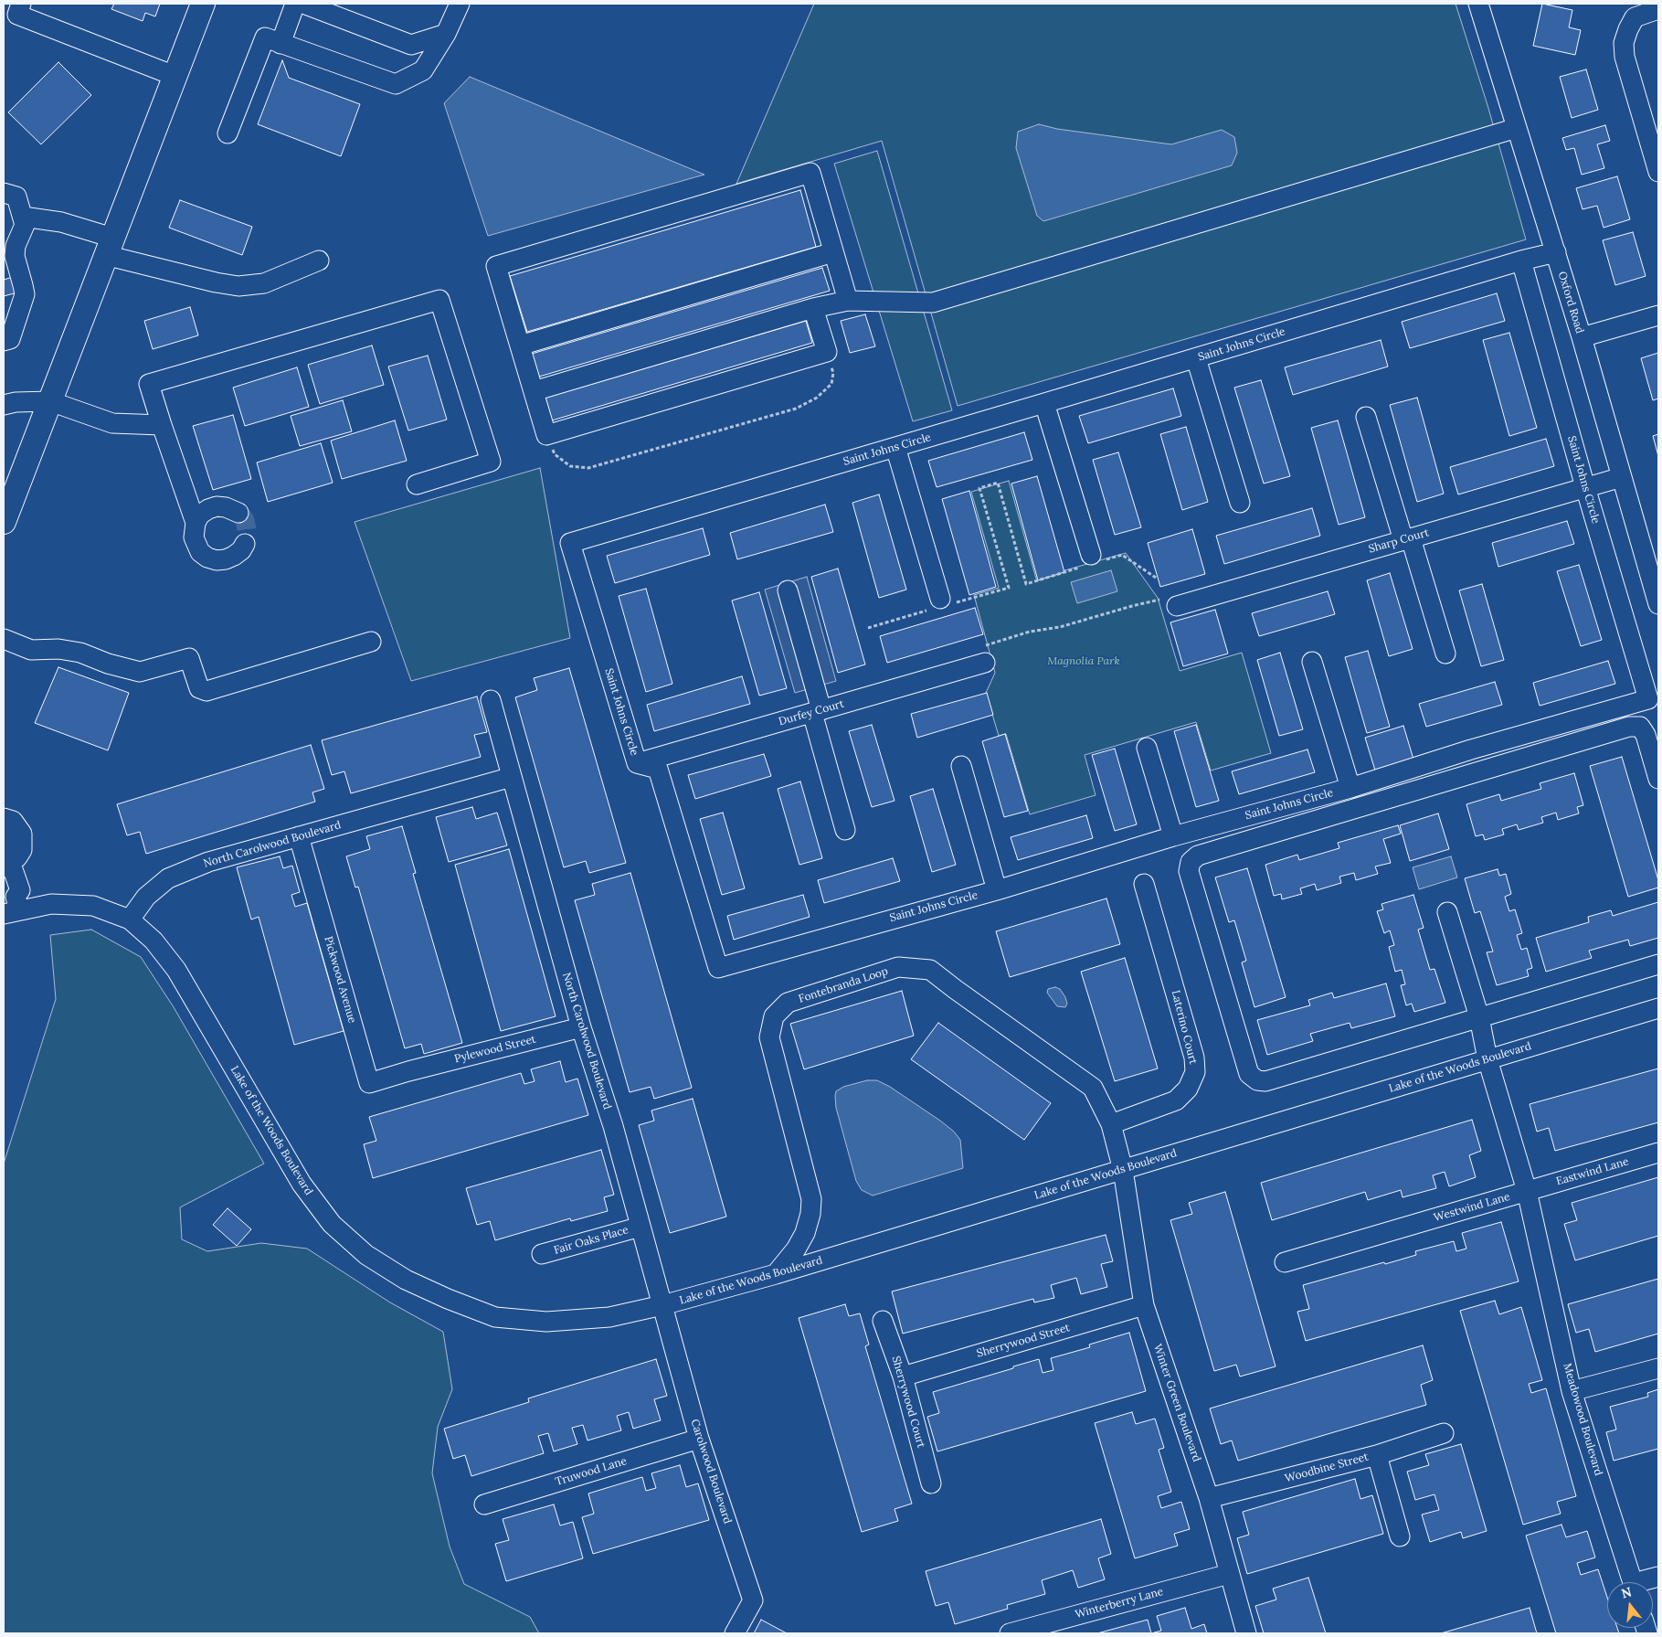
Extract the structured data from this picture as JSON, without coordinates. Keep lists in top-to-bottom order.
{
  "streets": {
    "street": [
      "Oxford Road",
      "Saint Johns Circle",
      "Sharp Court",
      "Durfey Court",
      "North Carolwood Boulevard",
      "Pickwood Avenue",
      "Fontebranda Loop",
      "Laterino Court",
      "Pylewood Street",
      "Lake of the Woods Boulevard",
      "Eastwind Lane",
      "Westwind Lane",
      "Fair Oaks Place",
      "Sherrywood Street",
      "Sherrywood Court",
      "Winter Green Boulevard",
      "Meadowood Boulevard",
      "Woodbine Street",
      "Truwood Lane",
      "Carolwood Boulevard",
      "Winterberry Lane"
    ]
  },
  "crossings": [
    ["Oxford Road", "Saint Johns Circle"],
    ["Oxford Road", "Sharp Court"],
    ["Saint Johns Circle", "Sharp Court"],
    ["Saint Johns Circle", "Durfey Court"],
    ["North Carolwood Boulevard", "Pickwood Avenue"],
    ["North Carolwood Boulevard", "Pylewood Street"],
    ["North Carolwood Boulevard", "Lake of the Woods Boulevard"],
    ["North Carolwood Boulevard", "Fair Oaks Place"],
    ["North Carolwood Boulevard", "Carolwood Boulevard"],
    ["Pickwood Avenue", "Pylewood Street"],
    ["Fontebranda Loop", "Laterino Court"],
    ["Fontebranda Loop", "Lake of the Woods Boulevard"],
    ["Fontebranda Loop", "Winter Green Boulevard"],
    ["Lake of the Woods Boulevard", "Winter Green Boulevard"],
    ["Lake of the Woods Boulevard", "Carolwood Boulevard"],
    ["Eastwind Lane", "Westwind Lane"],
    ["Eastwind Lane", "Meadowood Boulevard"],
    ["Westwind Lane", "Meadowood Boulevard"],
    ["Sherrywood Street", "Sherrywood Court"],
    ["Sherrywood Street", "Winter Green Boulevard"],
    ["Winter Green Boulevard", "Woodbine Street"],
    ["Winter Green Boulevard", "Winterberry Lane"],
    ["Truwood Lane", "Carolwood Boulevard"]
  ],
  "parks": ["Magnolia Park"],
  "north": "top"
}
